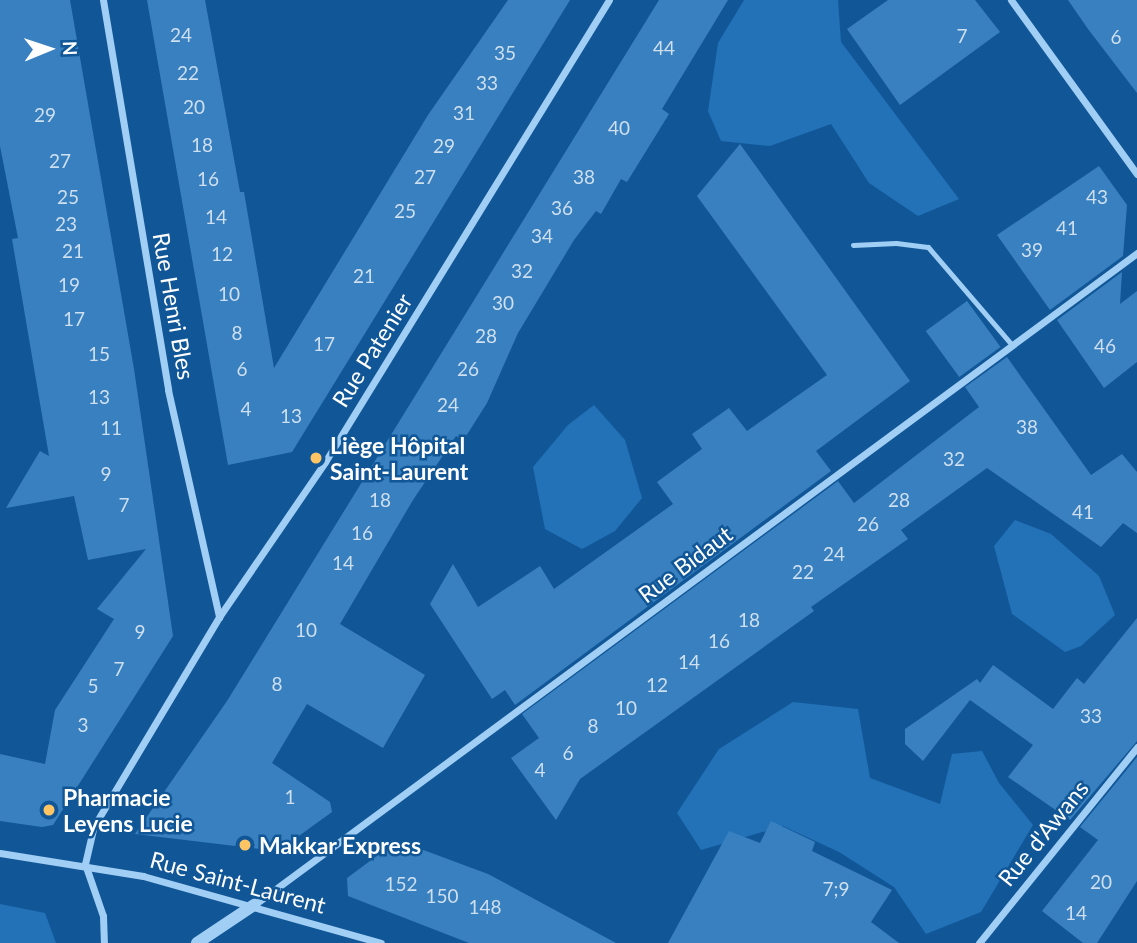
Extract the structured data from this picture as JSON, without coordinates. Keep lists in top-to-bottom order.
{
  "streets": {
    "street": [
      "Rue Henri Bles",
      "Rue Patenier",
      "Rue Bidaut",
      "Rue d'Awans",
      "Rue Saint-Laurent"
    ]
  },
  "crossings": [
    ["Rue Henri Bles", "Rue Patenier"],
    ["Rue Patenier", "Rue Saint-Laurent"],
    ["Rue Bidaut", "Rue Saint-Laurent"]
  ],
  "places": ["Liège Hôpital Saint-Laurent", "Pharmacie Leyens Lucie", "Makkar Express"],
  "house_numbers": [
    "24",
    "7",
    "6",
    "44",
    "35",
    "22",
    "33",
    "20",
    "31",
    "29",
    "40",
    "18",
    "29",
    "27",
    "27",
    "38",
    "16",
    "25",
    "43",
    "36",
    "25",
    "14",
    "23",
    "41",
    "34",
    "39",
    "21",
    "12",
    "32",
    "21",
    "19",
    "10",
    "30",
    "17",
    "8",
    "28",
    "17",
    "46",
    "15",
    "6",
    "26",
    "13",
    "24",
    "4",
    "13",
    "38",
    "11",
    "32",
    "9",
    "18",
    "28",
    "7",
    "41",
    "26",
    "16",
    "24",
    "14",
    "22",
    "18",
    "10",
    "9",
    "16",
    "14",
    "7",
    "8",
    "12",
    "5",
    "10",
    "33",
    "3",
    "8",
    "6",
    "4",
    "1",
    "20",
    "152",
    "7;9",
    "150",
    "148",
    "14"
  ],
  "north": "right"
}
